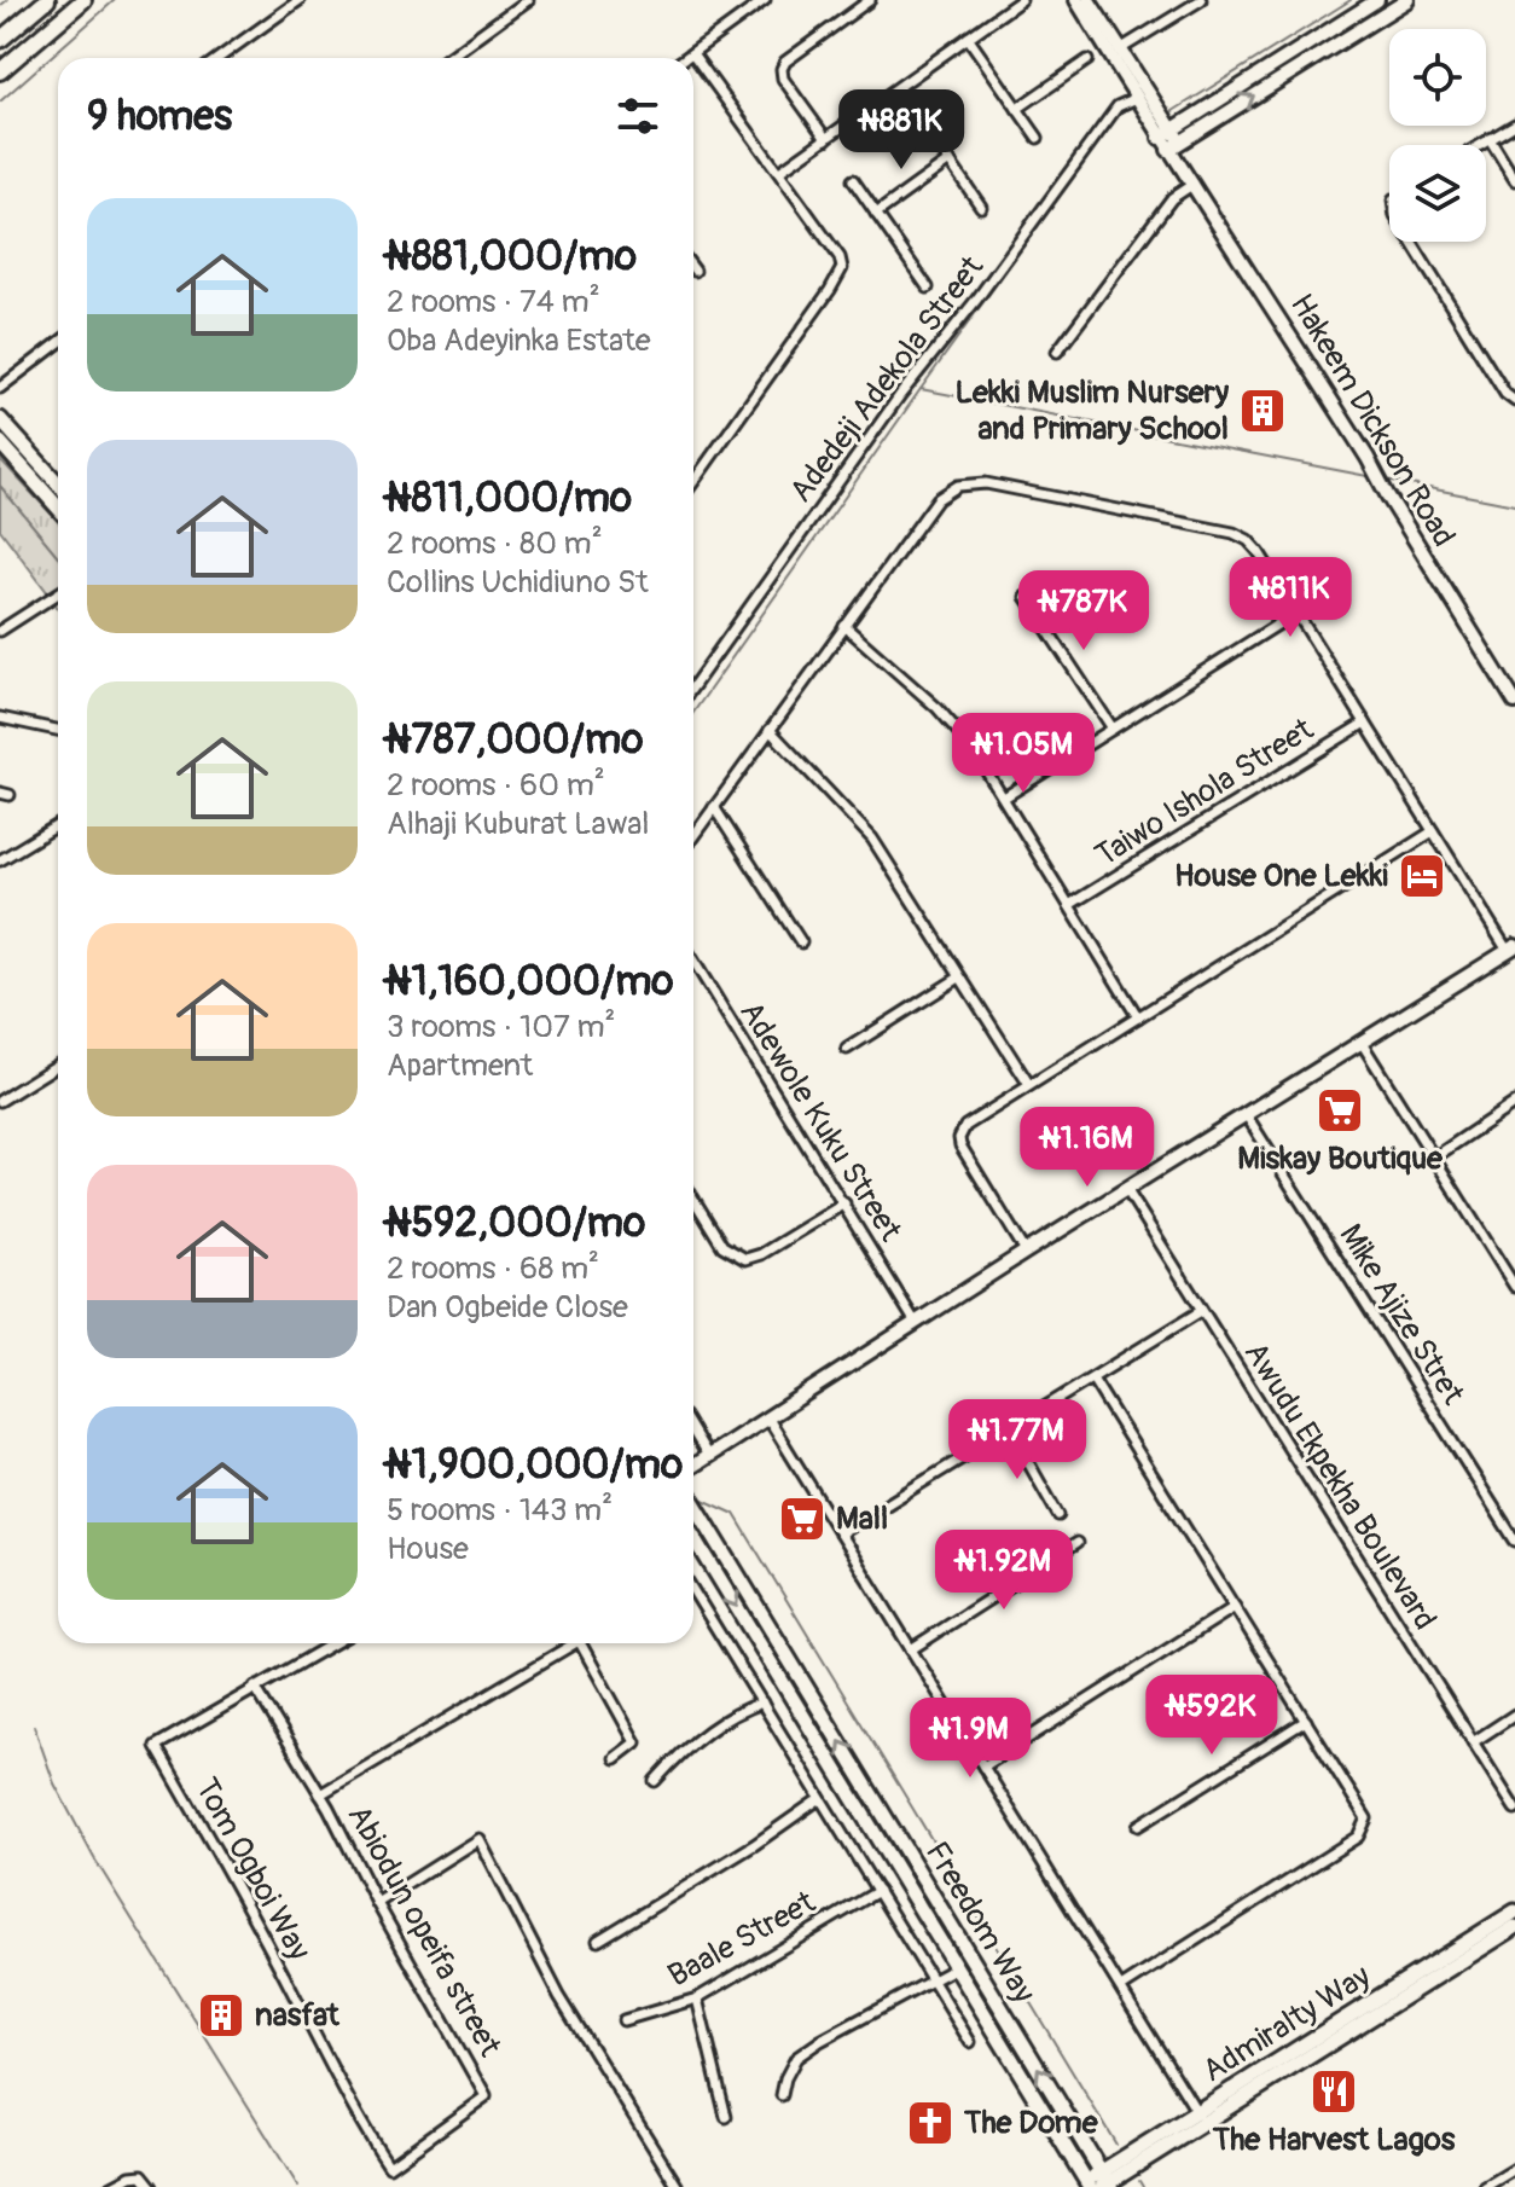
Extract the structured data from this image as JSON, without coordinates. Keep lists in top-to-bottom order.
{
  "streets": {
    "main road": ["Freedom Way", "Admiralty Way"],
    "street": [
      "Adedeji Adekola Street",
      "Hakeem Dickson Road",
      "Taiwo Ishola Street",
      "Adewole Kuku Street",
      "Mike Ajize Stret",
      "Awudu Ekpekha Boulevard",
      "Tom Ogboi Way",
      "Abiodun opeifa street",
      "Baale Street"
    ]
  },
  "crossings": [
    ["Adedeji Adekola Street", "Hakeem Dickson Road"],
    ["Tom Ogboi Way", "Abiodun opeifa street"],
    ["Freedom Way", "Admiralty Way"]
  ],
  "places": {
    "building": ["Lekki Muslim Nursery and Primary School", "nasfat"],
    "hotel": ["House One Lekki"],
    "supermarket": ["Miskay Boutique", "Mall"],
    "restaurant": ["The Harvest Lagos"],
    "church": ["The Dome"]
  },
  "page": {
    "heading": "9 homes",
    "price": [
      "₦881K",
      "₦811K",
      "₦787K",
      "₦1.05M",
      "₦1.16M",
      "₦1.77M",
      "₦1.92M",
      "₦592K",
      "₦1.9M"
    ],
    "list": [
      {
        "name": "₦881,000/mo",
        "note": "2 rooms · 74 m² · Oba Adeyinka Estate"
      },
      {
        "name": "₦811,000/mo",
        "note": "2 rooms · 80 m² · Collins Uchidiuno St"
      },
      {
        "name": "₦787,000/mo",
        "note": "2 rooms · 60 m² · Alhaji Kuburat Lawal"
      },
      {
        "name": "₦1,160,000/mo",
        "note": "3 rooms · 107 m² · Apartment"
      },
      {
        "name": "₦592,000/mo",
        "note": "2 rooms · 68 m² · Dan Ogbeide Close"
      },
      {
        "name": "₦1,900,000/mo",
        "note": "5 rooms · 143 m² · House"
      }
    ]
  }
}
